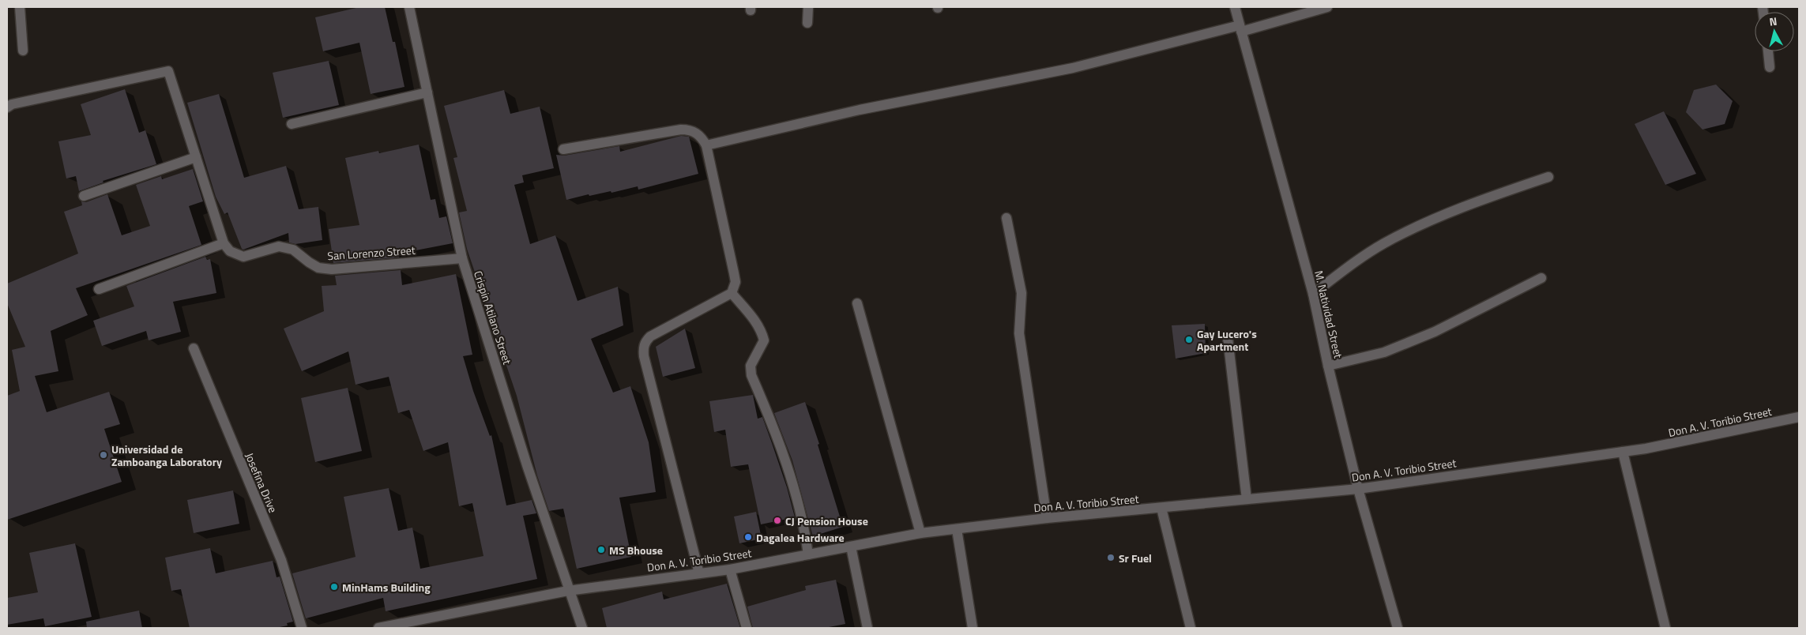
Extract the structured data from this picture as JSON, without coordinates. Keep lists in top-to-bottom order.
{
  "streets": {
    "street": [
      "San Lorenzo Street",
      "M. Natividad Street",
      "Crispin Atilano Street",
      "Don A. V. Toribio Street",
      "Josefina Drive"
    ]
  },
  "crossings": [
    ["San Lorenzo Street", "Crispin Atilano Street"],
    ["M. Natividad Street", "Don A. V. Toribio Street"],
    ["Crispin Atilano Street", "Don A. V. Toribio Street"]
  ],
  "places": [
    "Gay Lucero's Apartment",
    "Universidad de Zamboanga Laboratory",
    "CJ Pension House",
    "Dagalea Hardware",
    "MS Bhouse",
    "Sr Fuel",
    "MinHams Building"
  ],
  "north": "top"
}
